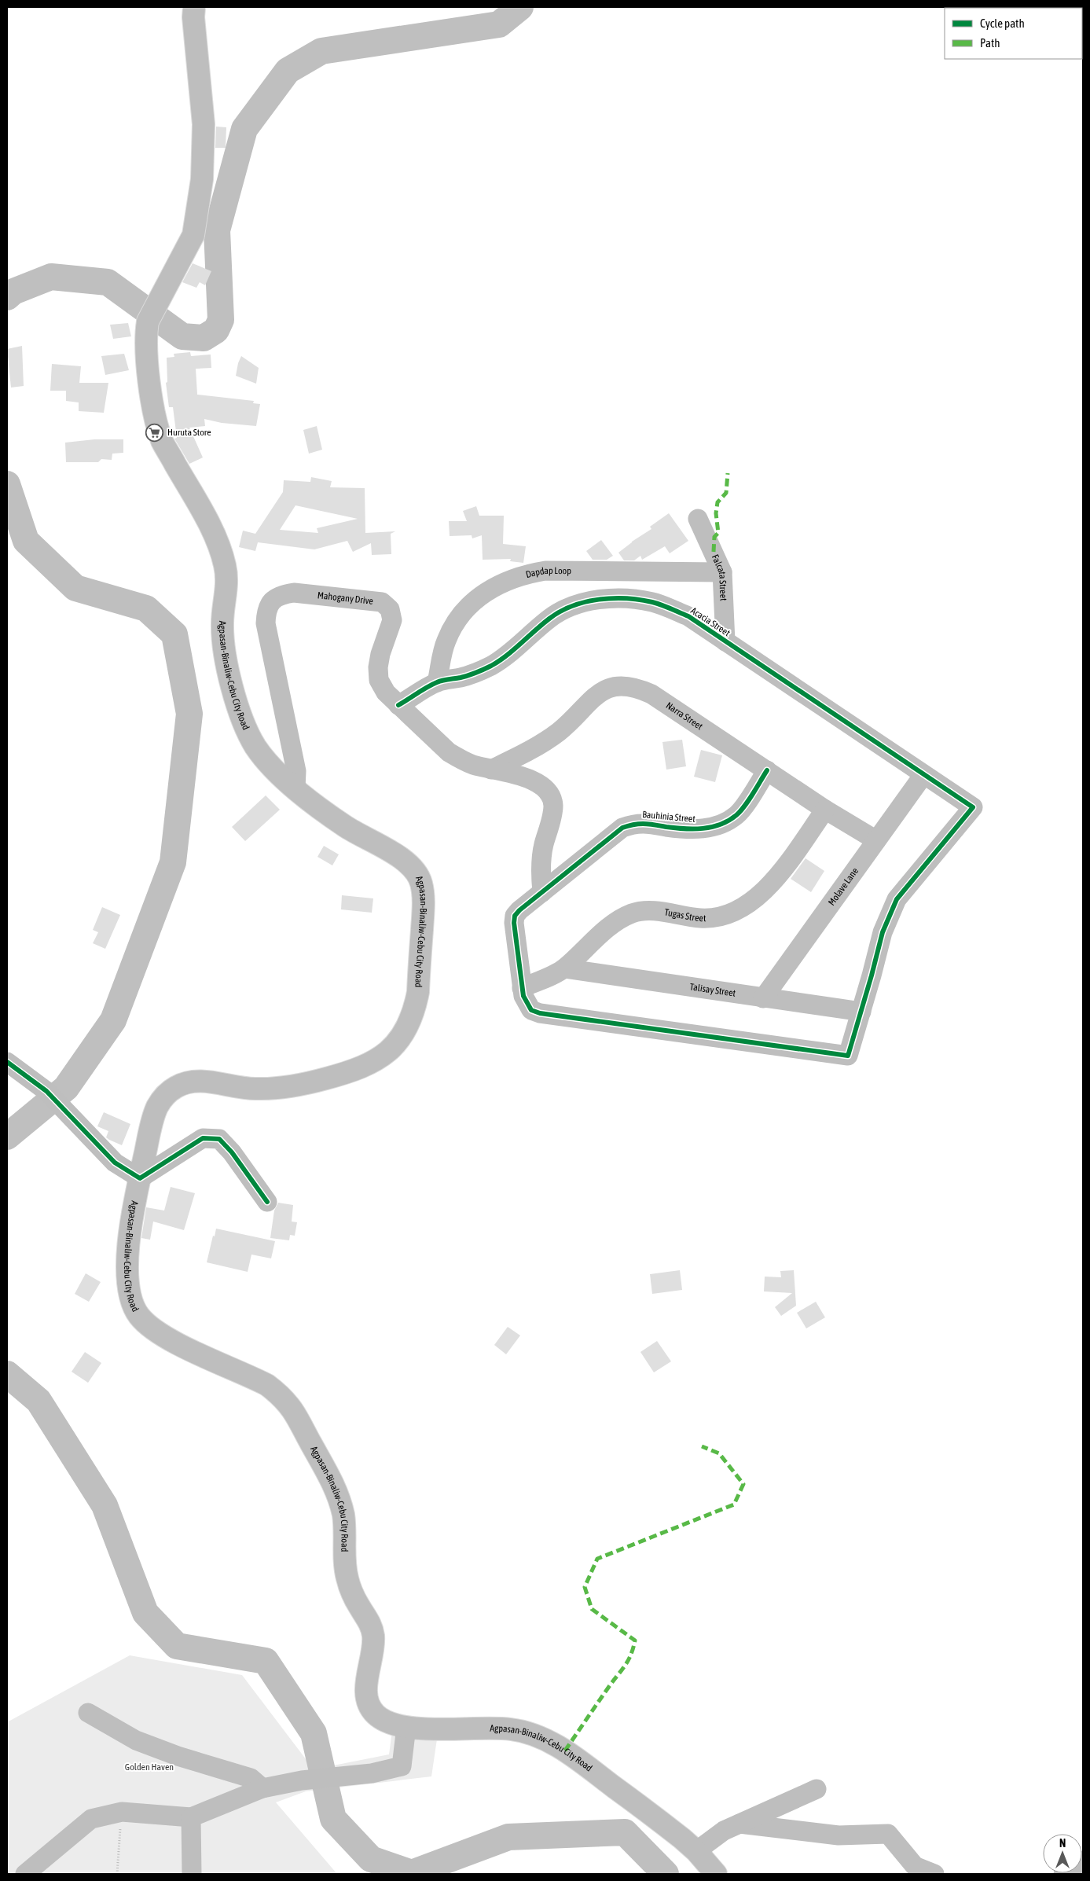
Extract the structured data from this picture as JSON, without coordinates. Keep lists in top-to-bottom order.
{
  "streets": {
    "main road": ["Agpasan-Binaliw-Cebu City Road"],
    "street": [
      "Dapdap Loop",
      "Falcata Street",
      "Mahogany Drive",
      "Acacia Street",
      "Narra Street",
      "Bauhinia Street",
      "Molave Lane",
      "Tugas Street",
      "Talisay Street"
    ]
  },
  "crossings": [
    ["Dapdap Loop", "Falcata Street"],
    ["Dapdap Loop", "Acacia Street"],
    ["Falcata Street", "Acacia Street"],
    ["Mahogany Drive", "Acacia Street"],
    ["Mahogany Drive", "Agpasan-Binaliw-Cebu City Road"],
    ["Mahogany Drive", "Narra Street"],
    ["Mahogany Drive", "Bauhinia Street"],
    ["Acacia Street", "Molave Lane"],
    ["Acacia Street", "Talisay Street"],
    ["Narra Street", "Bauhinia Street"],
    ["Narra Street", "Molave Lane"],
    ["Narra Street", "Tugas Street"],
    ["Bauhinia Street", "Tugas Street"],
    ["Molave Lane", "Talisay Street"],
    ["Tugas Street", "Talisay Street"]
  ],
  "parks": ["Golden Haven"],
  "places": {
    "supermarket": ["Huruta Store"]
  },
  "legend": ["Cycle path", "Path"],
  "north": "top"
}
